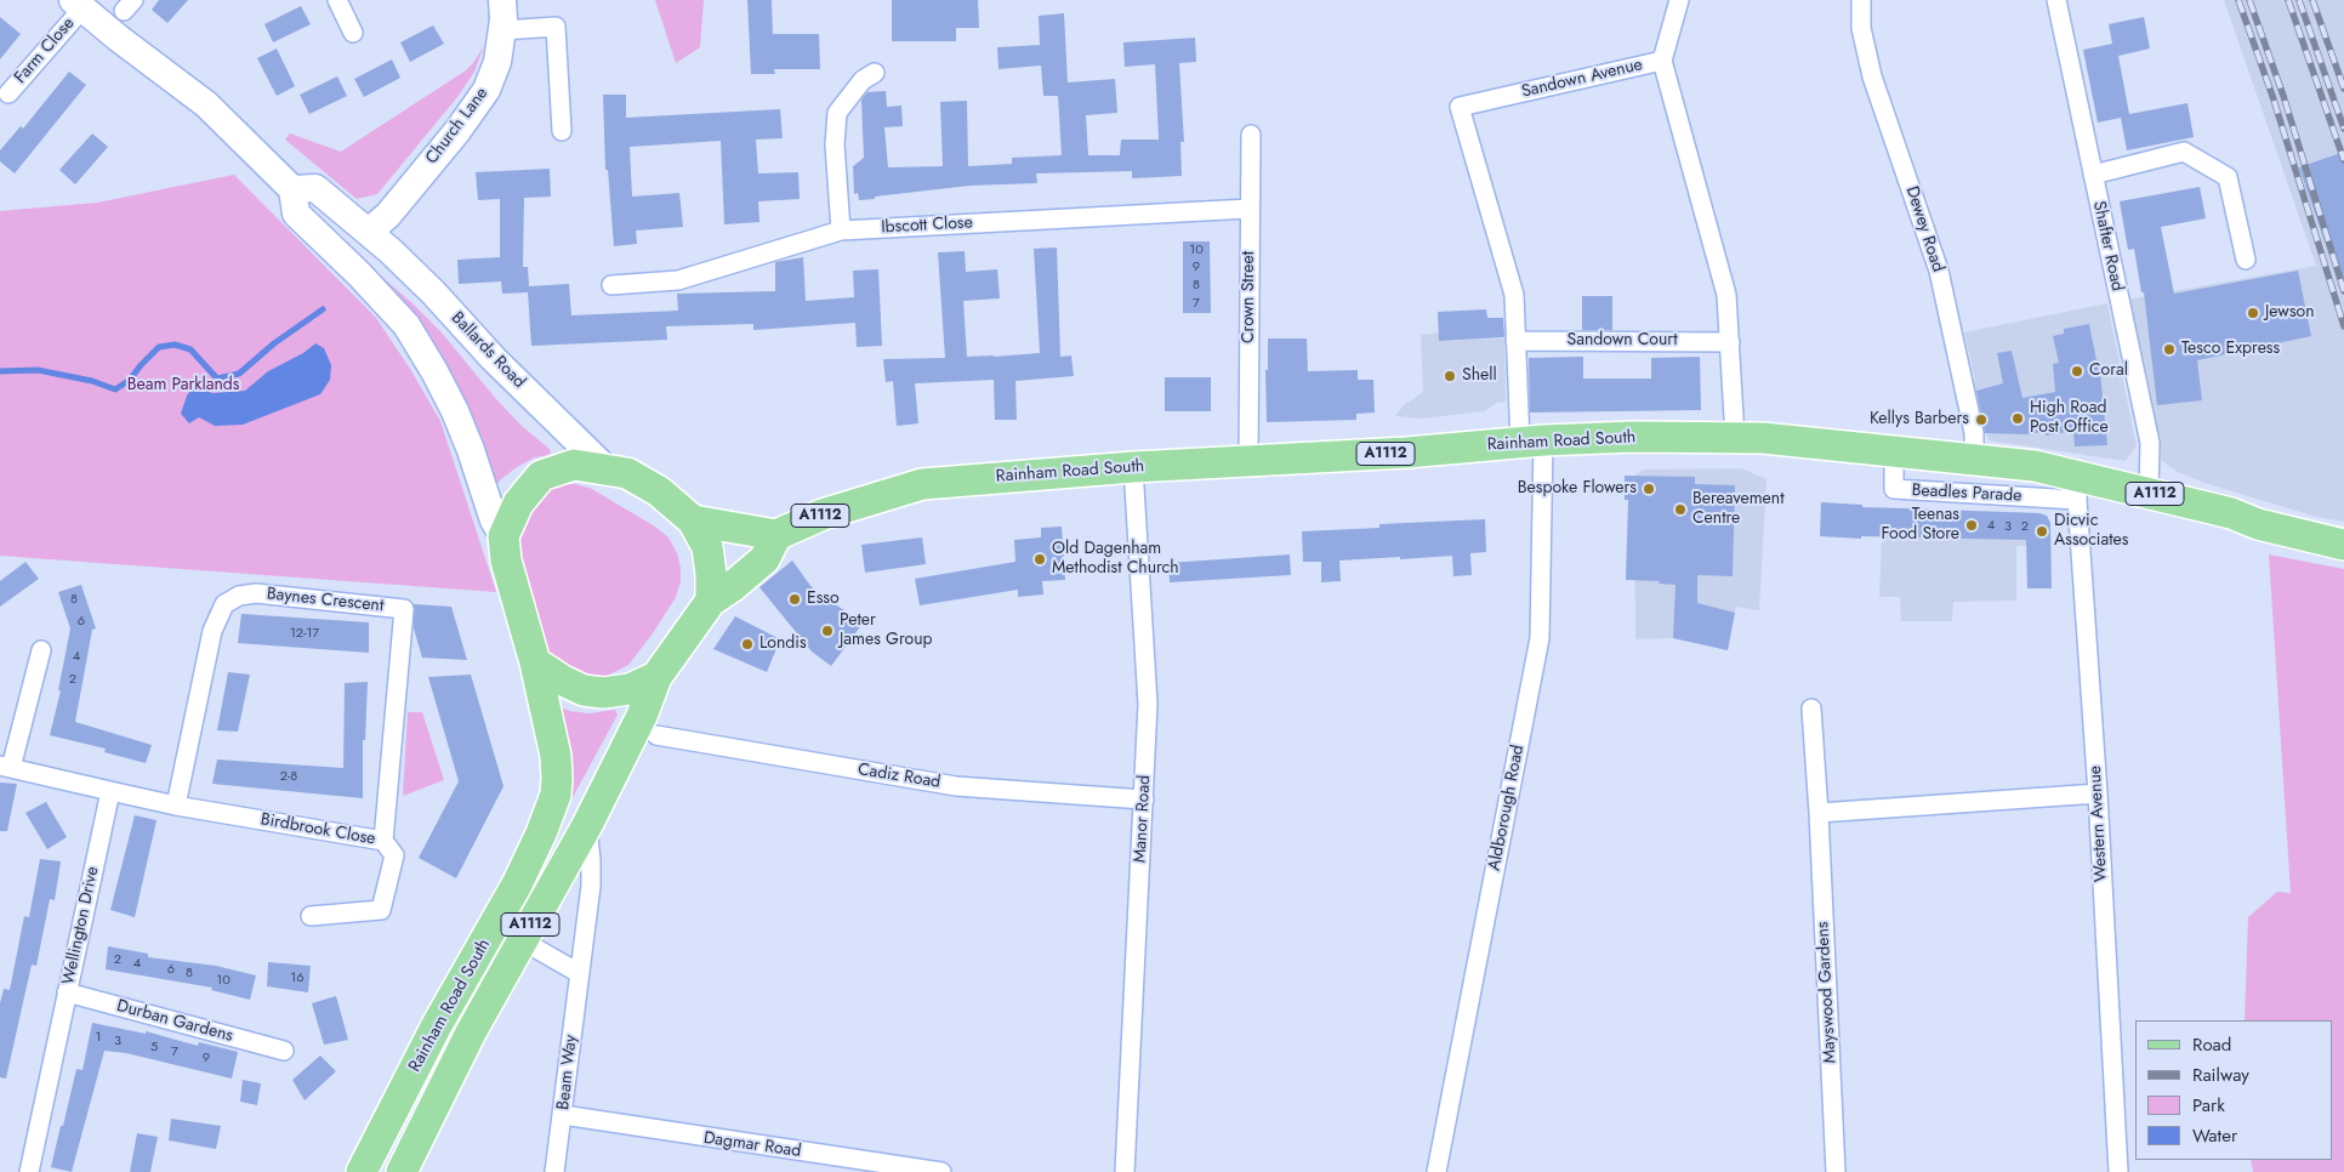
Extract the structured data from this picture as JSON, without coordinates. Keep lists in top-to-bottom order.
{
  "streets": {
    "main road": [
      "Church Lane",
      "Ballards Road",
      "Rainham Road South",
      "A1112"
    ],
    "street": [
      "Farm Close",
      "Sandown Avenue",
      "Ibscott Close",
      "Dewey Road",
      "Shafter Road",
      "Crown Street",
      "Sandown Court",
      "Beadles Parade",
      "Baynes Crescent",
      "Cadiz Road",
      "Aldborough Road",
      "Manor Road",
      "Western Avenue",
      "Birdbrook Close",
      "Wellington Drive",
      "Mayswood Gardens",
      "Durban Gardens",
      "Beam Way",
      "Dagmar Road"
    ]
  },
  "crossings": [
    ["Sandown Avenue", "Sandown Court"],
    ["Sandown Avenue", "Rainham Road South"],
    ["Sandown Avenue", "Aldborough Road"],
    ["Church Lane", "Ballards Road"],
    ["Ibscott Close", "Crown Street"],
    ["Dewey Road", "Rainham Road South"],
    ["Shafter Road", "Rainham Road South"],
    ["Crown Street", "Rainham Road South"],
    ["Ballards Road", "Rainham Road South"],
    ["Ballards Road", "A1112"],
    ["Rainham Road South", "A1112"],
    ["Rainham Road South", "Beadles Parade"],
    ["Rainham Road South", "Aldborough Road"],
    ["Rainham Road South", "Manor Road"],
    ["Rainham Road South", "Western Avenue"],
    ["Rainham Road South", "Beam Way"],
    ["Beadles Parade", "Western Avenue"],
    ["Baynes Crescent", "Birdbrook Close"],
    ["Cadiz Road", "Manor Road"],
    ["Birdbrook Close", "Wellington Drive"],
    ["Wellington Drive", "Durban Gardens"],
    ["Beam Way", "Dagmar Road"]
  ],
  "parks": ["Beam Parklands"],
  "places": [
    "Jewson",
    "Tesco Express",
    "Coral",
    "Shell",
    "High Road Post Office",
    "Kellys Barbers",
    "Bespoke Flowers",
    "Bereavement Centre",
    "Teenas Food Store",
    "Dicvic Associates",
    "Old Dagenham Methodist Church",
    "Esso",
    "Peter James Group",
    "Londis"
  ],
  "house_numbers": [
    "10",
    "9",
    "8",
    "7",
    "4",
    "3",
    "2",
    "8",
    "6",
    "12-17",
    "4",
    "2",
    "2-8",
    "2",
    "4",
    "6",
    "8",
    "16",
    "10",
    "1",
    "3",
    "5",
    "7",
    "9"
  ],
  "legend": [
    "Road",
    "Railway",
    "Park",
    "Water"
  ]
}
